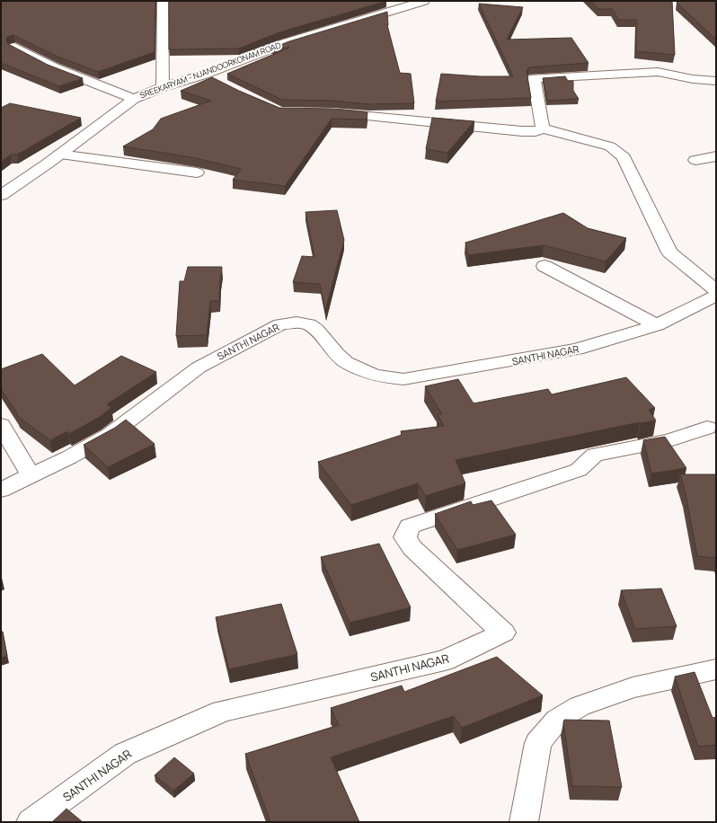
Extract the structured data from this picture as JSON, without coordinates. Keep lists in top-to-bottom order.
{
  "streets": {
    "street": ["SREEKARYAM - NJANDOORKONAM ROAD", "SANTHI NAGAR"]
  }
}
